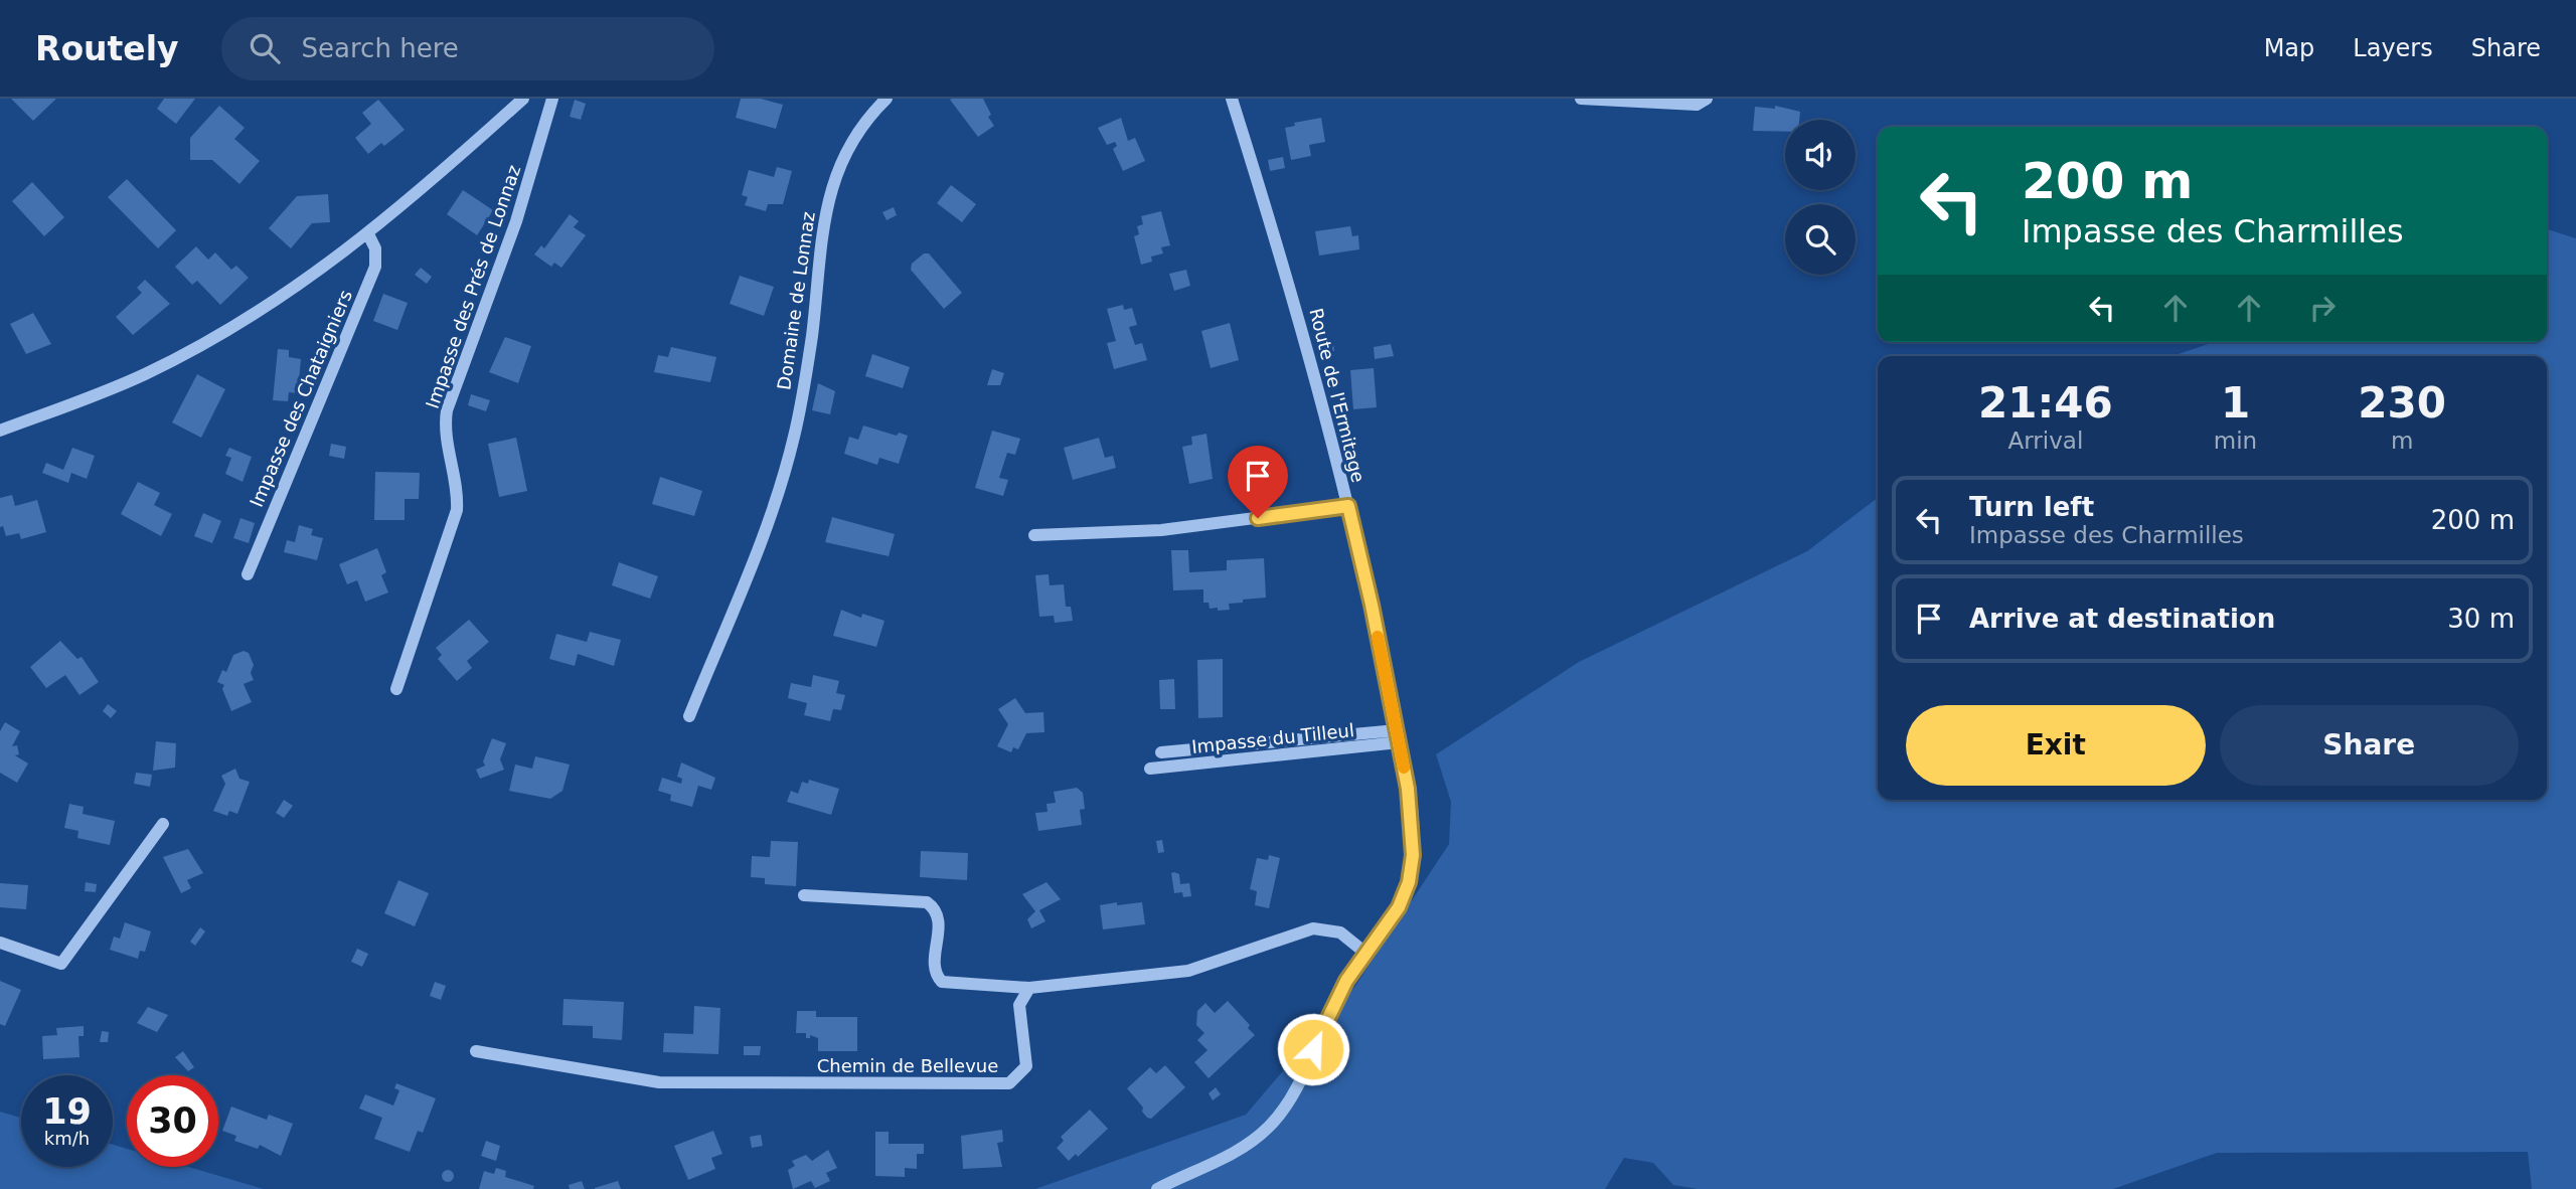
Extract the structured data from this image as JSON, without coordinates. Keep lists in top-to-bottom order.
{
  "streets": {
    "street": [
      "Impasse des Prés de Lonnaz",
      "Domaine de Lonnaz",
      "Route de l'Ermitage",
      "Impasse des Chataigniers",
      "Impasse du Tilleul",
      "Chemin de Bellevue"
    ]
  },
  "crossings": [
    ["Route de l'Ermitage", "Impasse du Tilleul"]
  ],
  "page": {
    "header": "Routely",
    "search": "Search here",
    "nav": ["Map", "Layers", "Share"],
    "turn": ["200 m", "Impasse des Charmilles"],
    "eta": [
      "21:46",
      "Arrival",
      "1",
      "min",
      "230",
      "m"
    ],
    "list": [
      {
        "name": "Turn left",
        "note": "Impasse des Charmilles",
        "value": "200 m"
      },
      {
        "name": "Arrive at destination",
        "value": "30 m"
      }
    ],
    "buttons": ["Exit", "Share"],
    "speed": "19 km/h",
    "limit": "30"
  }
}
